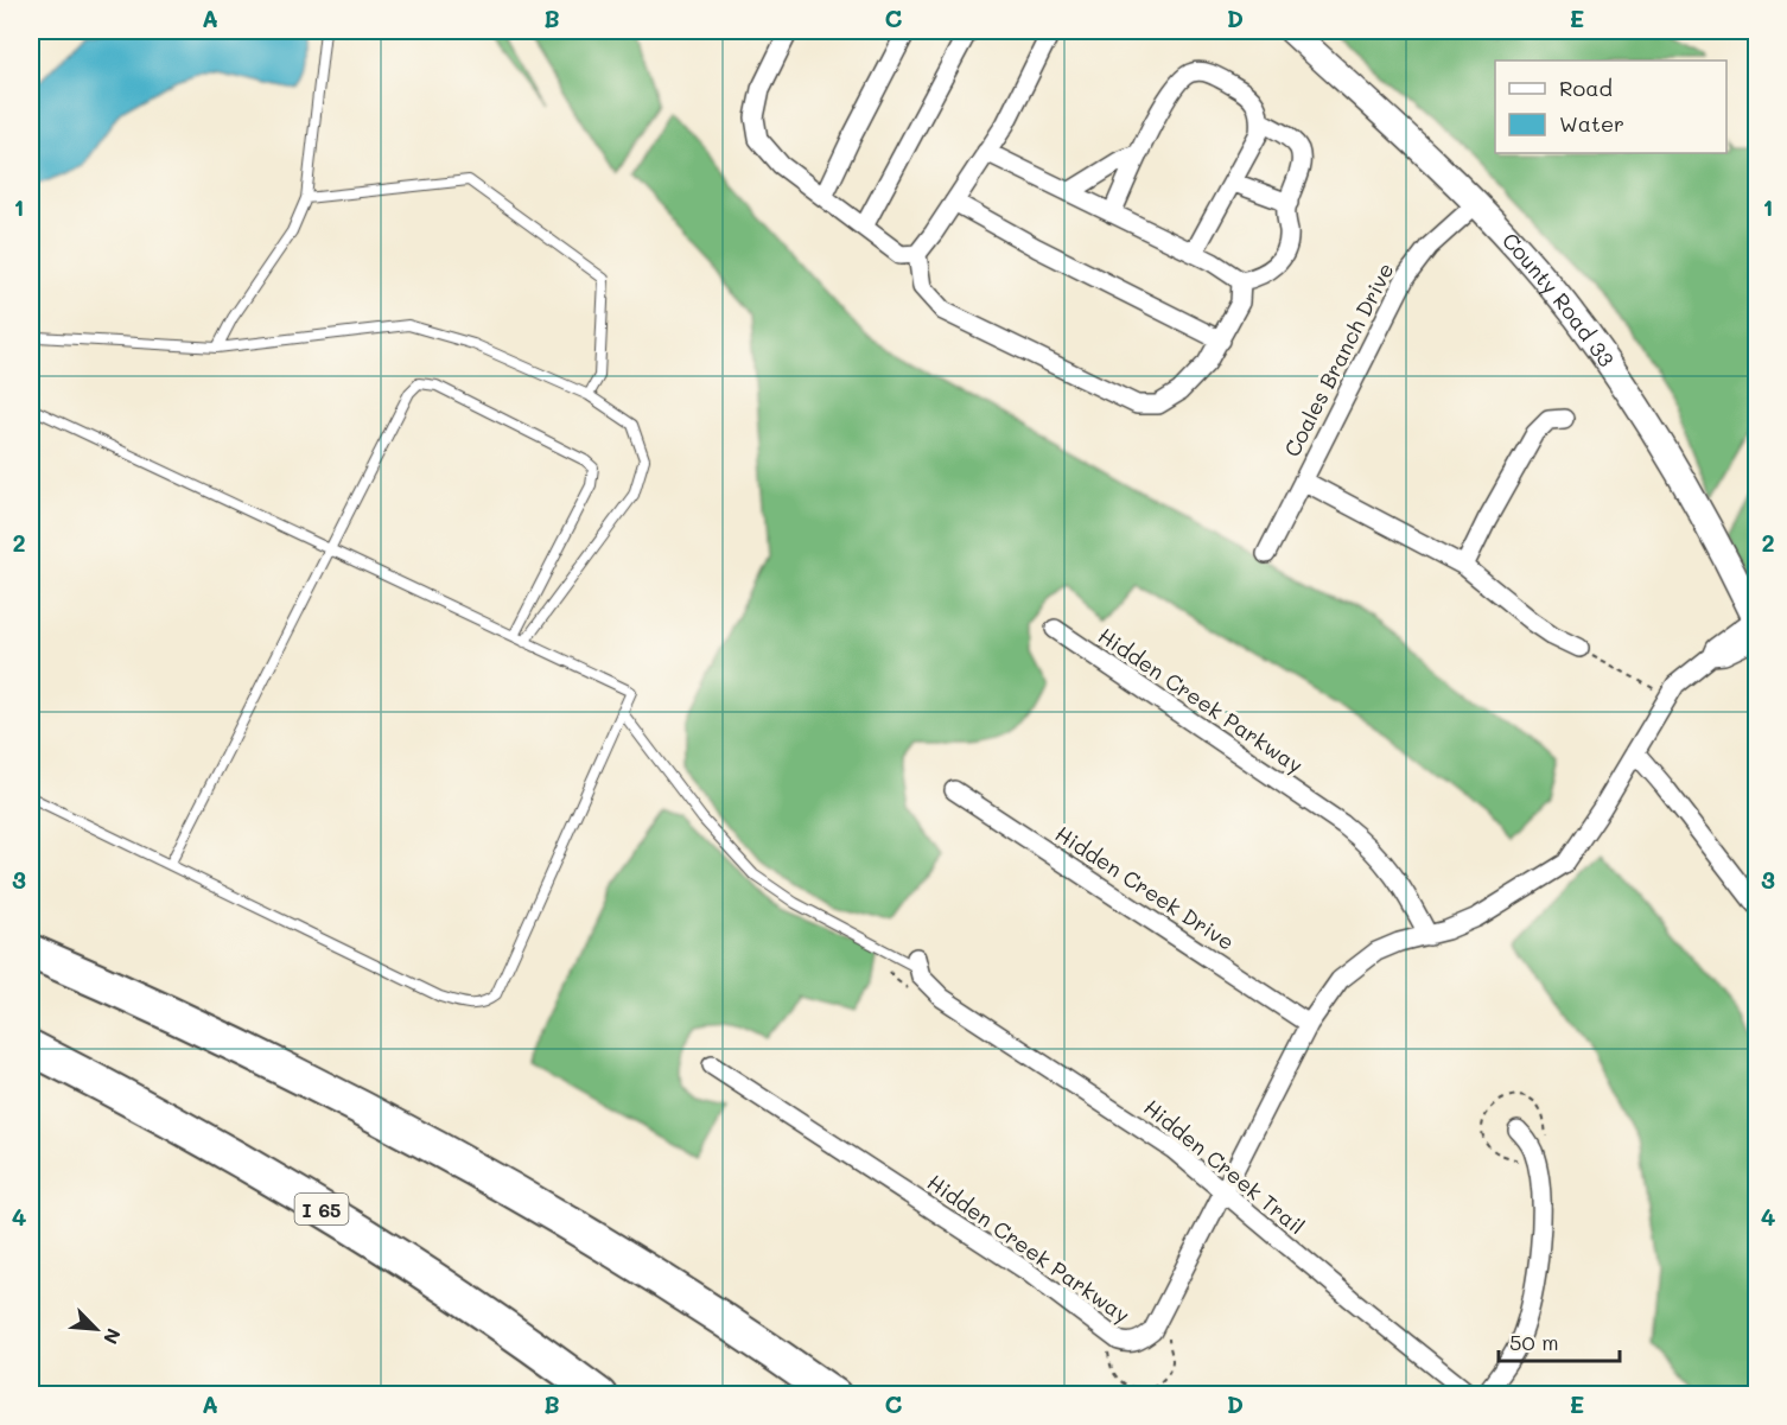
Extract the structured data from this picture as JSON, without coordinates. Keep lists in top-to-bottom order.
{
  "streets": {
    "highway": ["I 65"],
    "street": [
      "County Road 33",
      "Coales Branch Drive",
      "Hidden Creek Parkway",
      "Hidden Creek Drive",
      "Hidden Creek Trail"
    ]
  },
  "crossings": [
    ["County Road 33", "Coales Branch Drive"],
    ["County Road 33", "Hidden Creek Parkway"],
    ["Hidden Creek Parkway", "Hidden Creek Drive"],
    ["Hidden Creek Parkway", "Hidden Creek Trail"]
  ],
  "legend": ["Road", "Water"],
  "scale_bar": "50 m",
  "north": "bottom right",
  "grid": {
    "columns": [
      "A",
      "B",
      "C",
      "D",
      "E"
    ],
    "rows": [
      "1",
      "2",
      "3",
      "4"
    ]
  }
}
